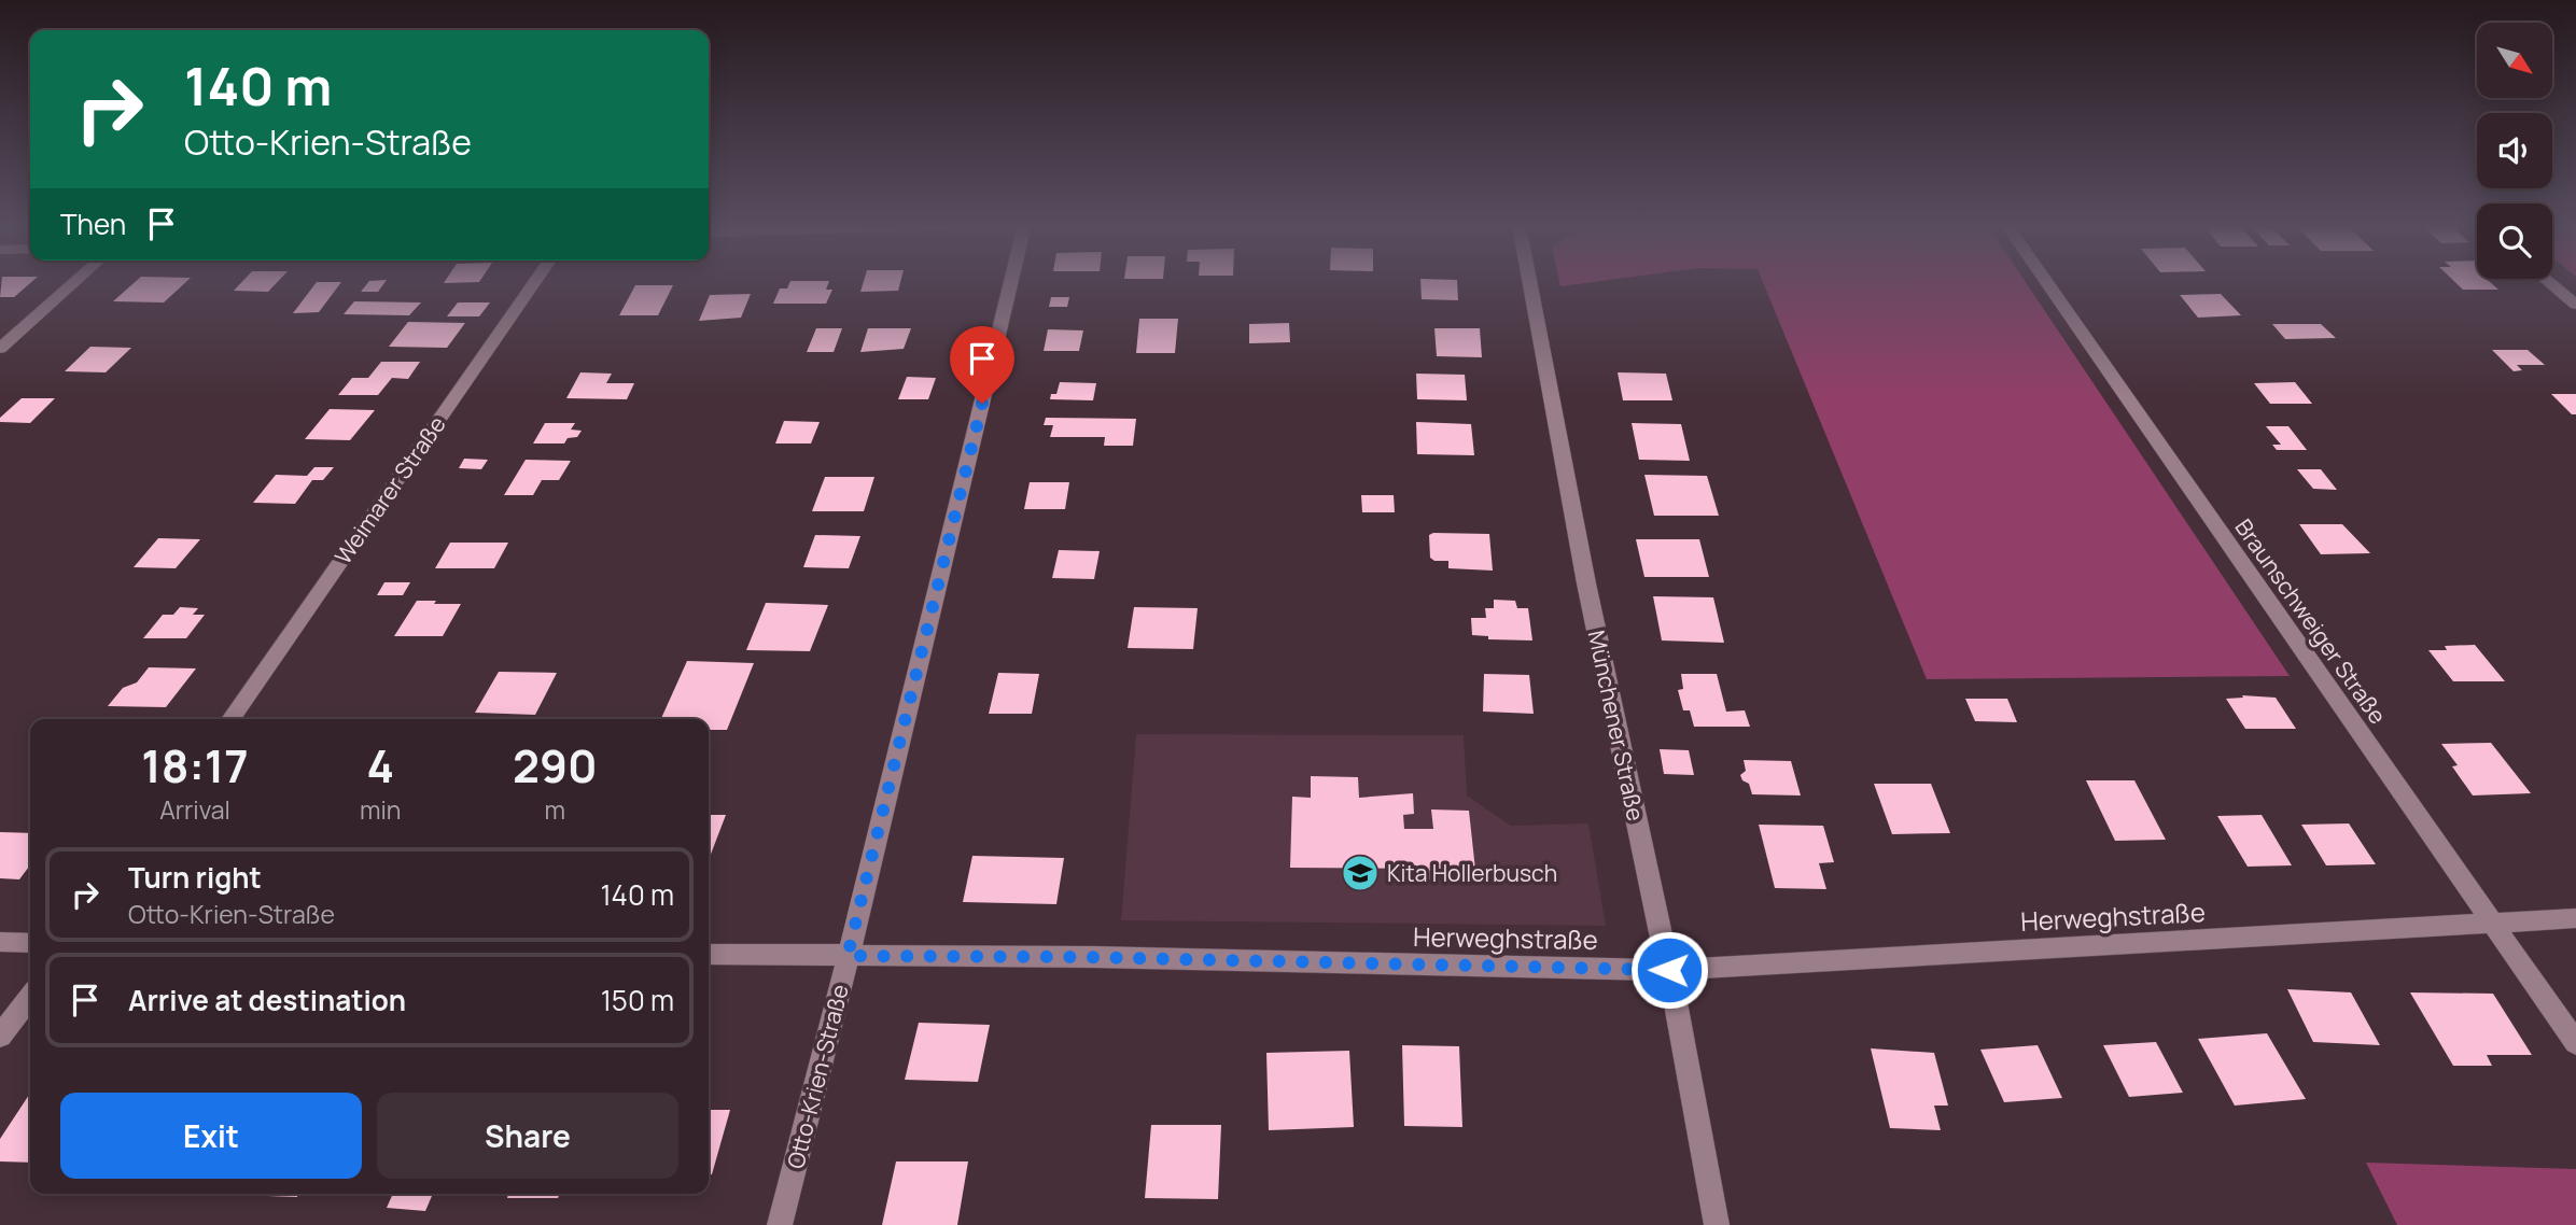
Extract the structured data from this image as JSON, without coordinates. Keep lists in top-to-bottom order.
{
  "streets": {
    "street": [
      "Weimarer Straße",
      "Braunschweiger Straße",
      "Münchener Straße",
      "Herweghstraße",
      "Otto-Krien-Straße"
    ]
  },
  "crossings": [
    ["Braunschweiger Straße", "Herweghstraße"],
    ["Münchener Straße", "Herweghstraße"],
    ["Herweghstraße", "Otto-Krien-Straße"]
  ],
  "places": {
    "school or university": ["Kita Hollerbusch"]
  },
  "north": "bottom right",
  "page": {
    "turn": ["140 m", "Otto-Krien-Straße"],
    "then": "Then",
    "eta": [
      "18:17",
      "Arrival",
      "4",
      "min",
      "290",
      "m"
    ],
    "list": [
      {
        "name": "Turn right",
        "note": "Otto-Krien-Straße",
        "value": "140 m"
      },
      {
        "name": "Arrive at destination",
        "value": "150 m"
      }
    ],
    "buttons": ["Exit", "Share"]
  }
}
